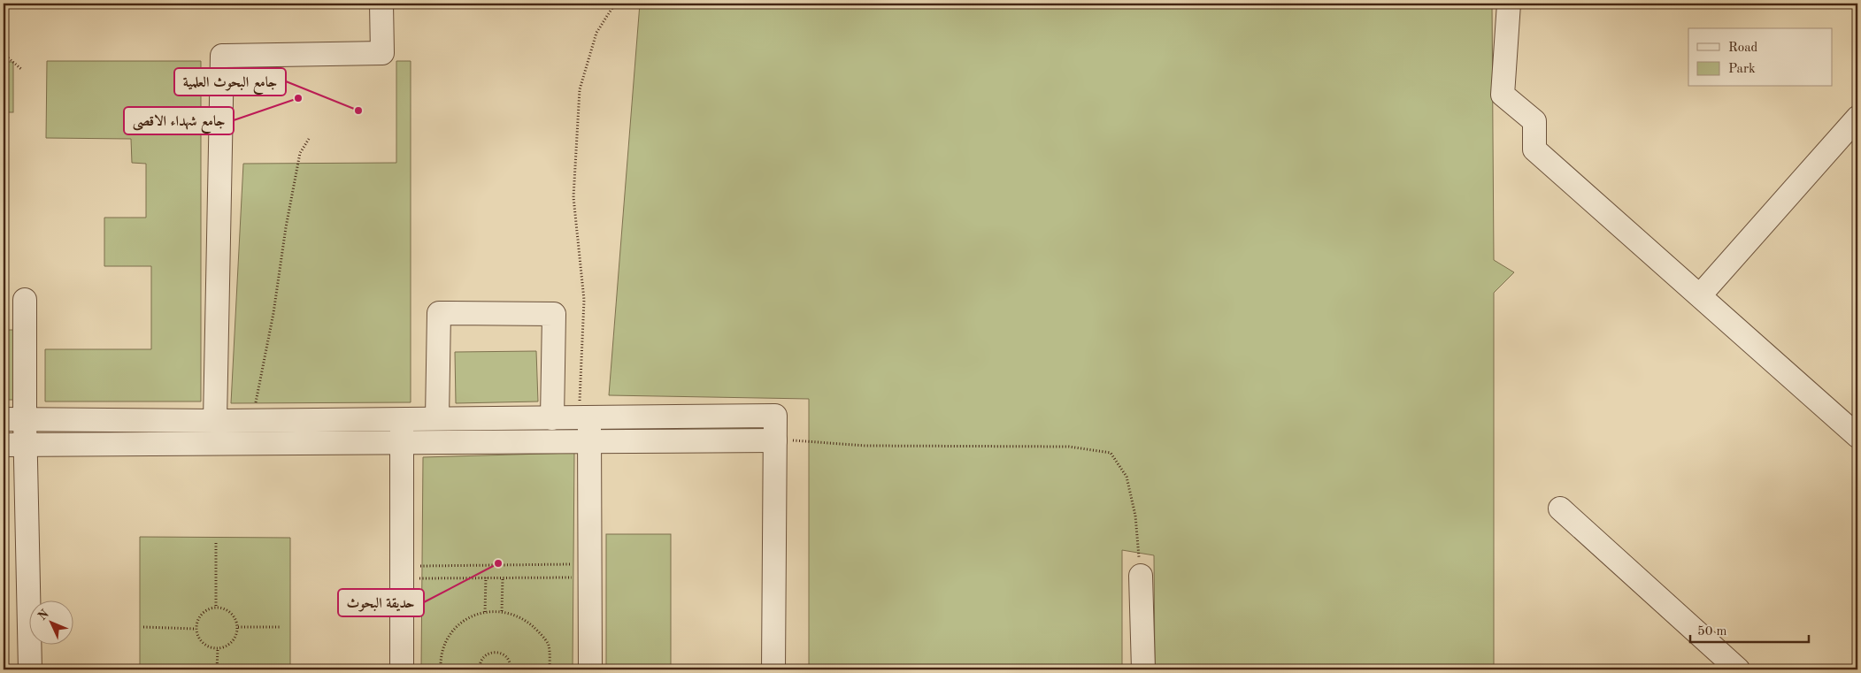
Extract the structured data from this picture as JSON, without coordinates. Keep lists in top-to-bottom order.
{
  "places": ["جامع شهداء الاقصى", "جامع البحوث العلمية", "حديقة البحوث"],
  "legend": ["Road", "Park"],
  "scale_bar": "50 m",
  "north": "top left"
}
